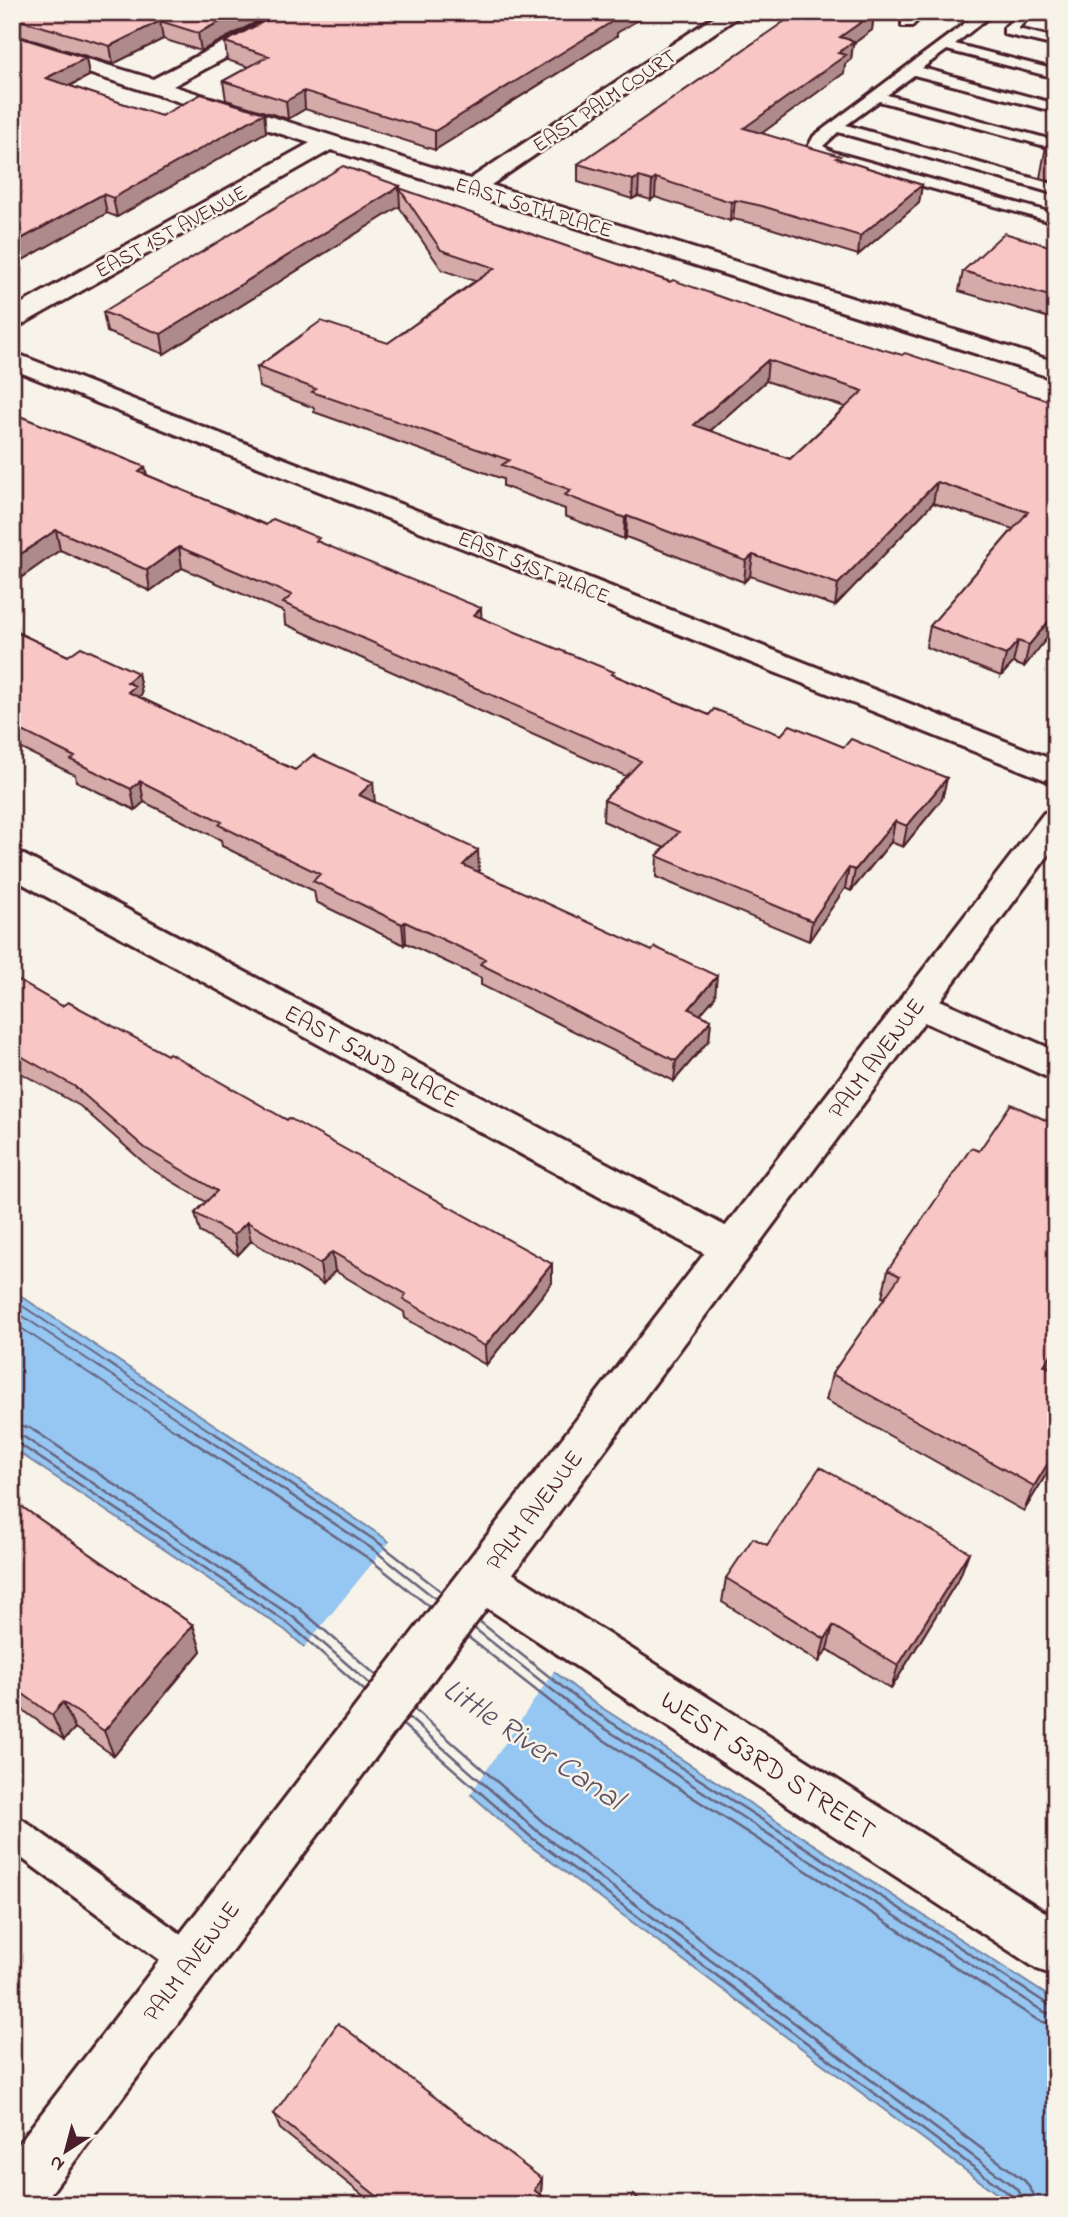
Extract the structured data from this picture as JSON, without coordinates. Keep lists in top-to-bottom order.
{
  "streets": {
    "street": [
      "EAST PALM COURT",
      "EAST 50TH PLACE",
      "EAST 1ST AVENUE",
      "EAST 51ST PLACE",
      "EAST 52ND PLACE",
      "PALM AVENUE",
      "WEST 53RD STREET"
    ]
  },
  "crossings": [
    ["EAST PALM COURT", "EAST 50TH PLACE"],
    ["EAST 50TH PLACE", "EAST 1ST AVENUE"],
    ["EAST 52ND PLACE", "PALM AVENUE"],
    ["PALM AVENUE", "WEST 53RD STREET"]
  ],
  "water": ["Little River Canal"],
  "north": "bottom left"
}
